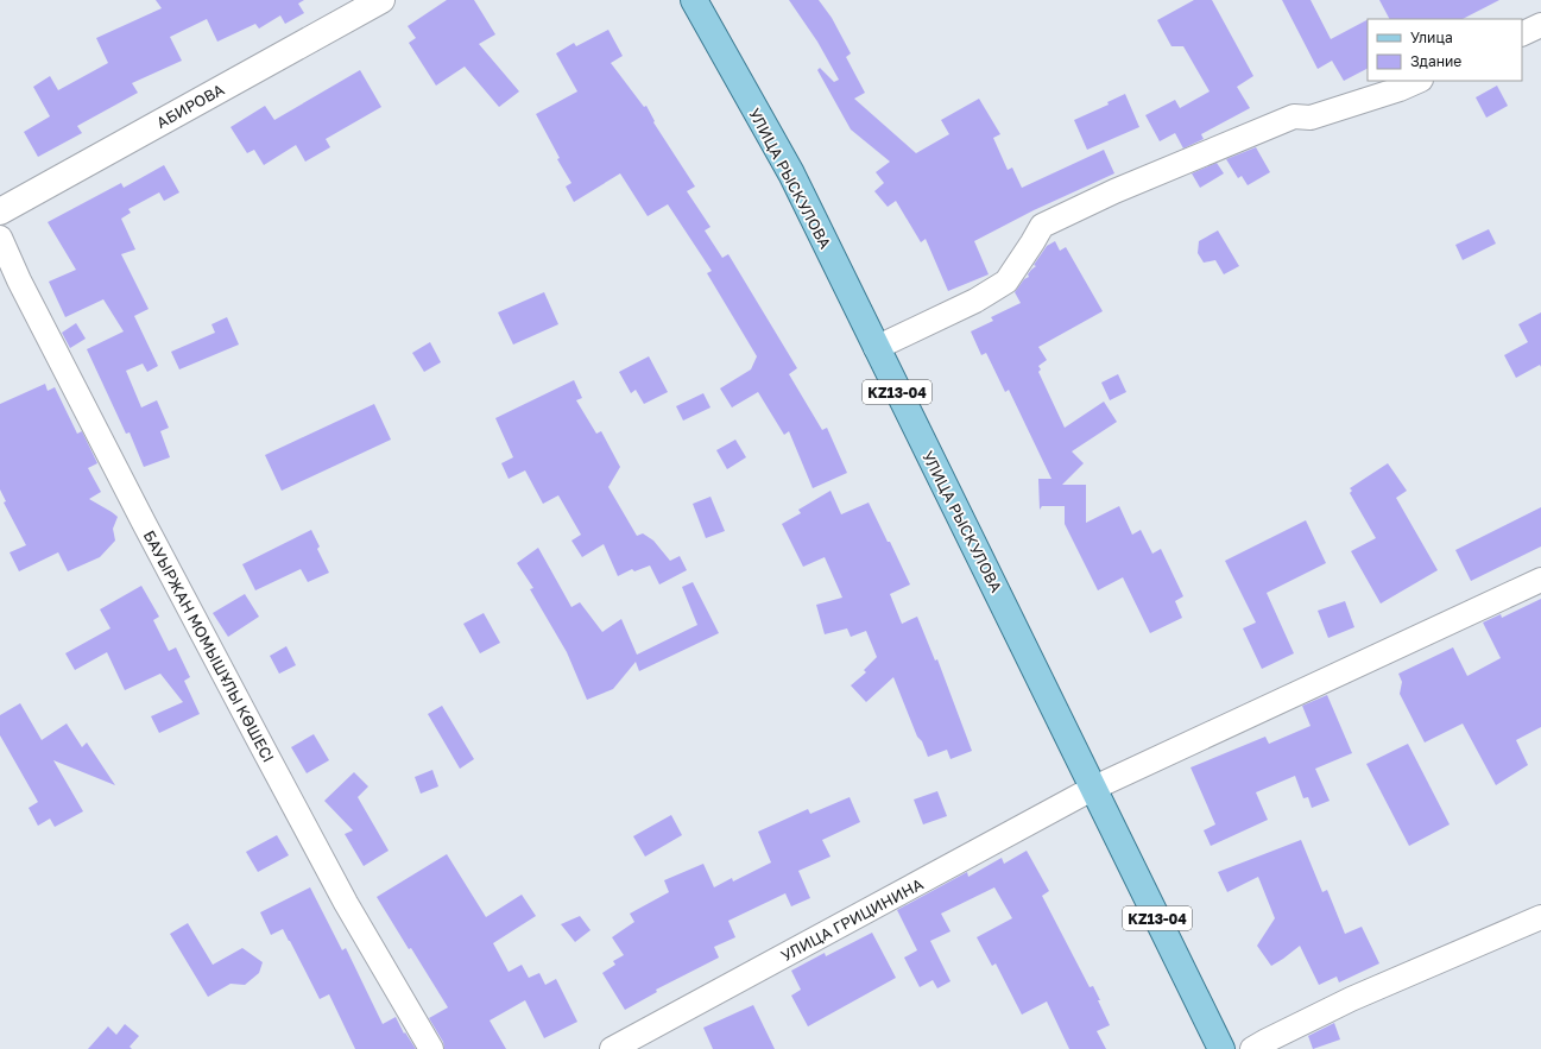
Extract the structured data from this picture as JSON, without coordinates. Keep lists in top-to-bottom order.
{
  "streets": {
    "main road": ["УЛИЦА РЫСКУЛОВА", "KZ13-04"],
    "street": ["АБИРОВА", "БАУЫРЖАН МОМЫШҰЛЫ КӨШЕСІ", "УЛИЦА ГРИЦИНИНА"]
  },
  "crossings": [
    ["УЛИЦА РЫСКУЛОВА", "УЛИЦА ГРИЦИНИНА"]
  ],
  "legend": ["Улица", "Здание"]
}
